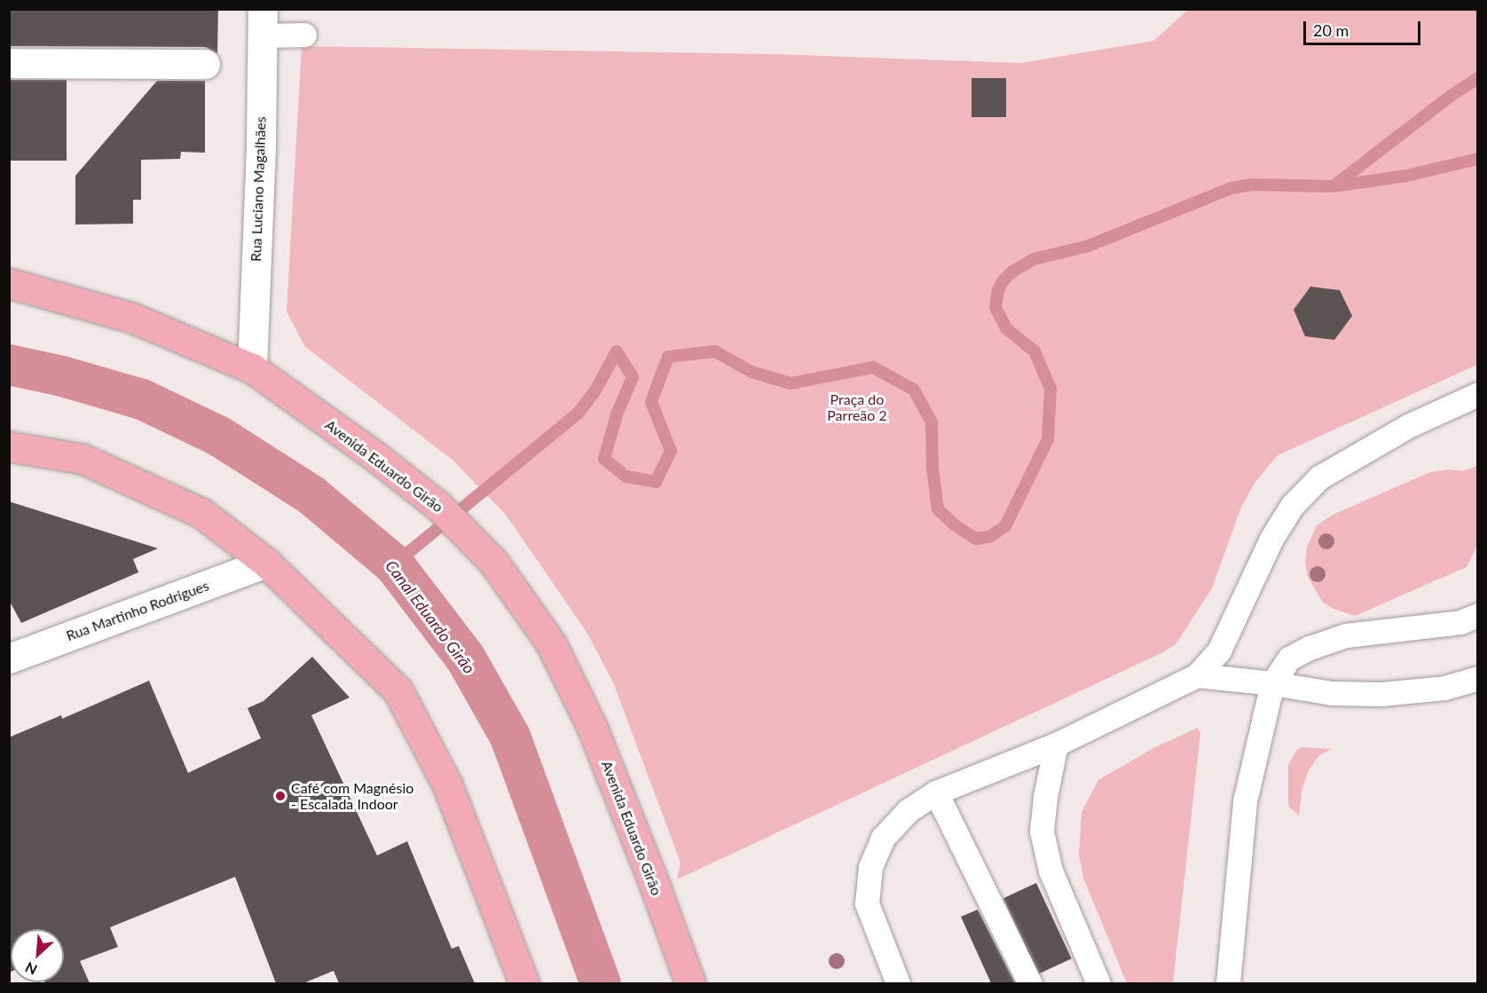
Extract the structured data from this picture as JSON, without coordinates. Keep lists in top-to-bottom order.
{
  "streets": {
    "main road": ["Avenida Eduardo Girão"],
    "street": ["Rua Luciano Magalhães", "Rua Martinho Rodrigues"]
  },
  "crossings": [
    ["Rua Luciano Magalhães", "Avenida Eduardo Girão"]
  ],
  "water": ["Canal Eduardo Girão"],
  "parks": ["Praça do Parreão 2"],
  "places": ["Café com Magnésio - Escalada Indoor"],
  "scale_bar": "20 m",
  "north": "bottom left"
}
